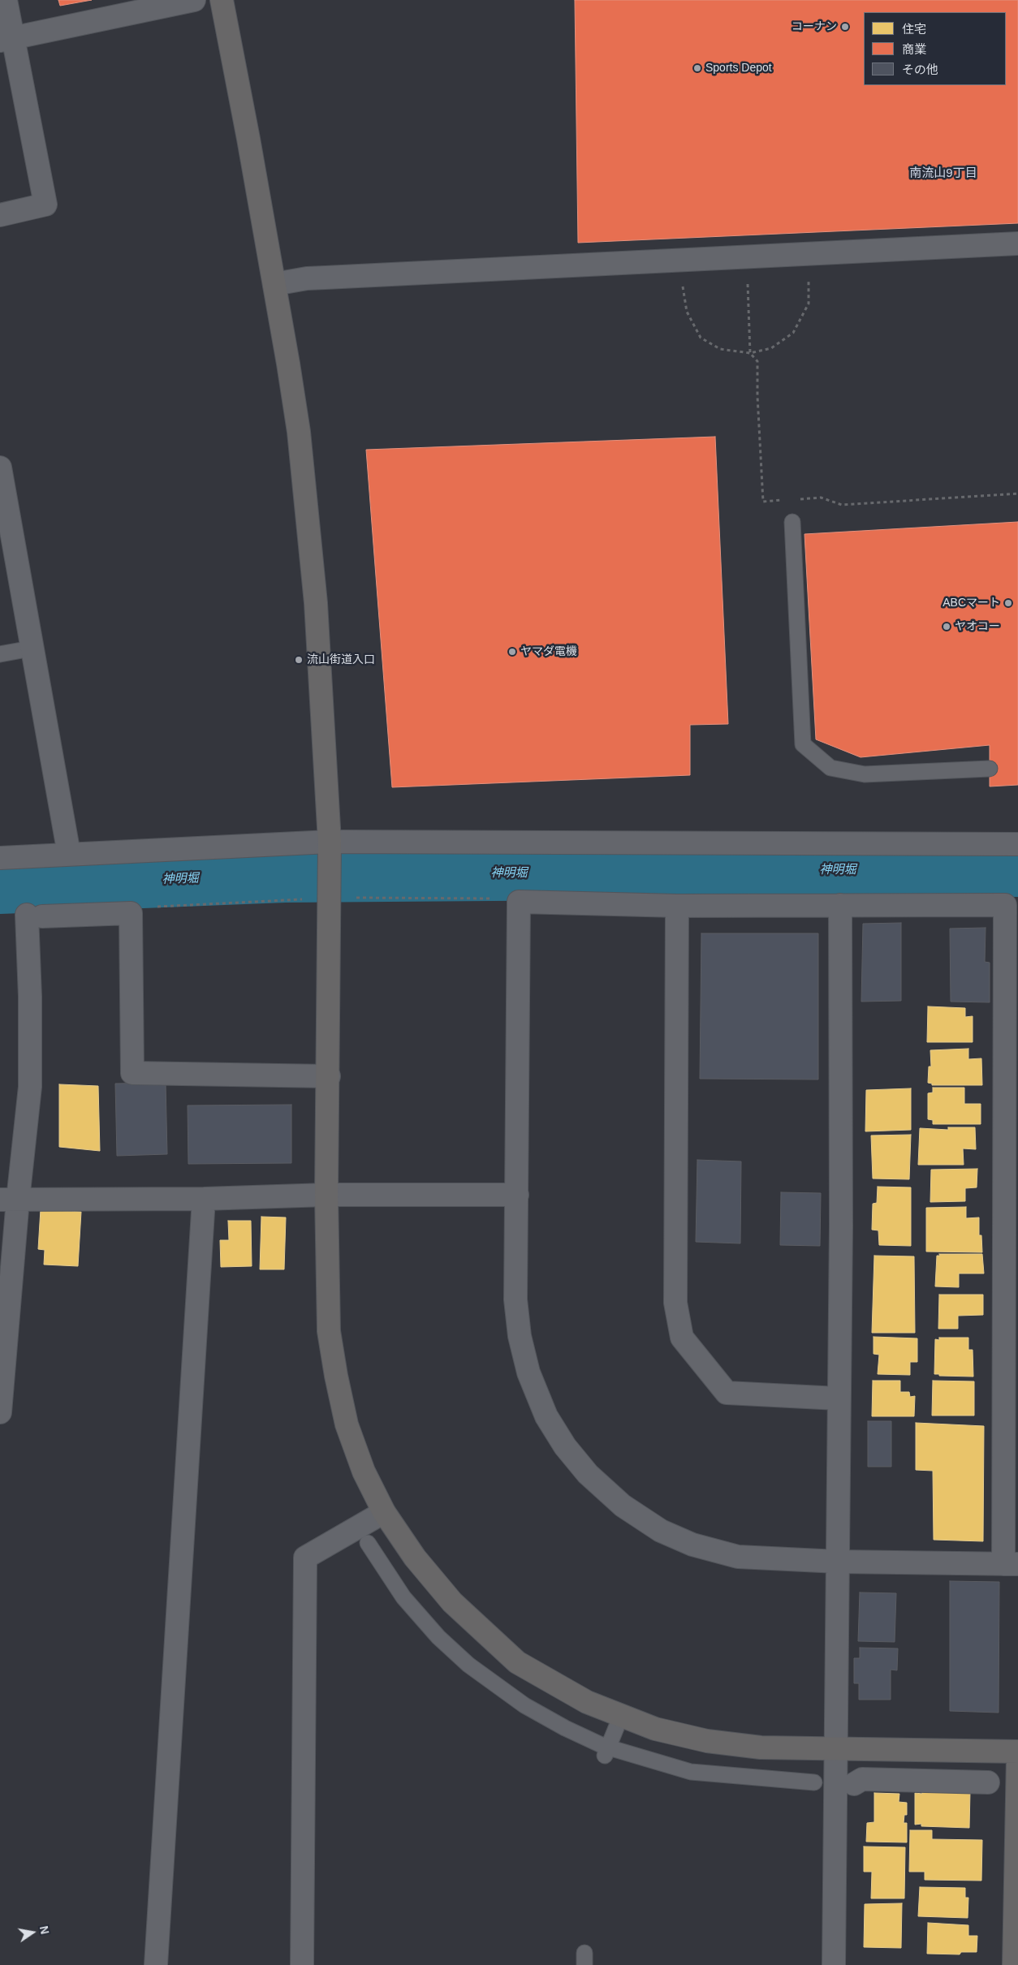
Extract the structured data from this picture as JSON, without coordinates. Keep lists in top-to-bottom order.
{
  "districts": ["南流山9丁目"],
  "water": ["神明堀"],
  "places": [
    "コーナン",
    "Sports Depot",
    "ABCマート",
    "ヤオコー",
    "ヤマダ電機",
    "流山街道入口"
  ],
  "legend": ["住宅", "商業", "その他"],
  "north": "right"
}
